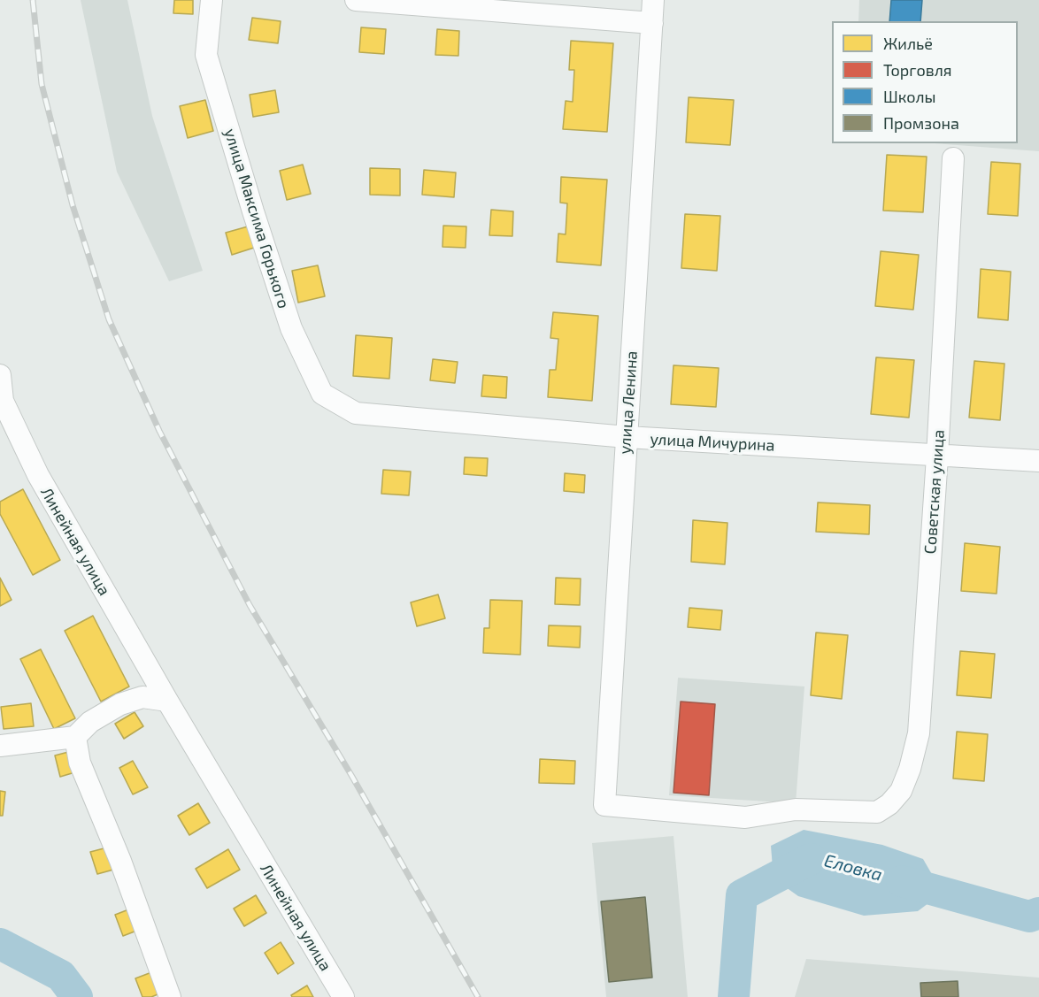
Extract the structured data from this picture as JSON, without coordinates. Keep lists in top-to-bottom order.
{
  "streets": {
    "street": [
      "улица Максима Горького",
      "улица Ленина",
      "улица Мичурина",
      "Советская улица",
      "Линейная улица"
    ]
  },
  "crossings": [
    ["улица Максима Горького", "улица Мичурина"],
    ["улица Ленина", "улица Мичурина"],
    ["улица Ленина", "Советская улица"],
    ["улица Мичурина", "Советская улица"]
  ],
  "water": ["Еловка"],
  "legend": [
    "Жильё",
    "Торговля",
    "Школы",
    "Промзона"
  ]
}
